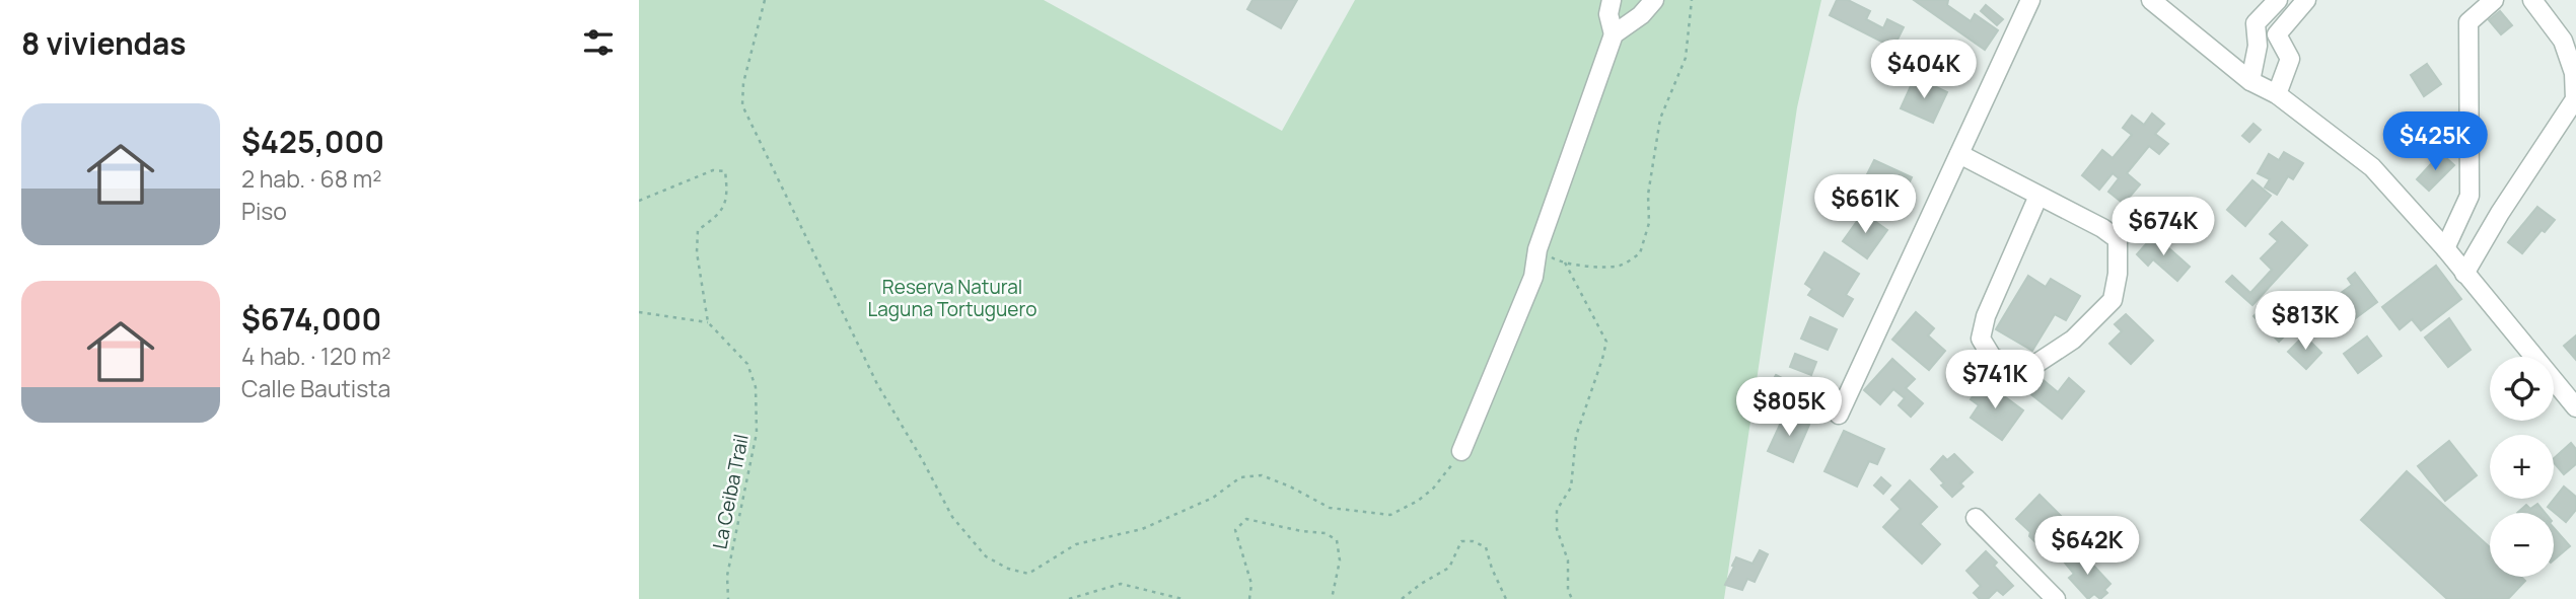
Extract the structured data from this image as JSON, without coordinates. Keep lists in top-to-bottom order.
{
  "streets": {
    "path": ["La Ceiba Trail"]
  },
  "parks": ["Reserva Natural Laguna Tortuguero"],
  "page": {
    "heading": "8 viviendas",
    "price": [
      "$404K",
      "$425K",
      "$661K",
      "$674K",
      "$813K",
      "$741K",
      "$805K",
      "$642K"
    ],
    "list": [
      {
        "name": "$425,000",
        "note": "2 hab. · 68 m² · Piso"
      },
      {
        "name": "$674,000",
        "note": "4 hab. · 120 m² · Calle Bautista"
      }
    ],
    "map_buttons": ["+", "−"]
  }
}
